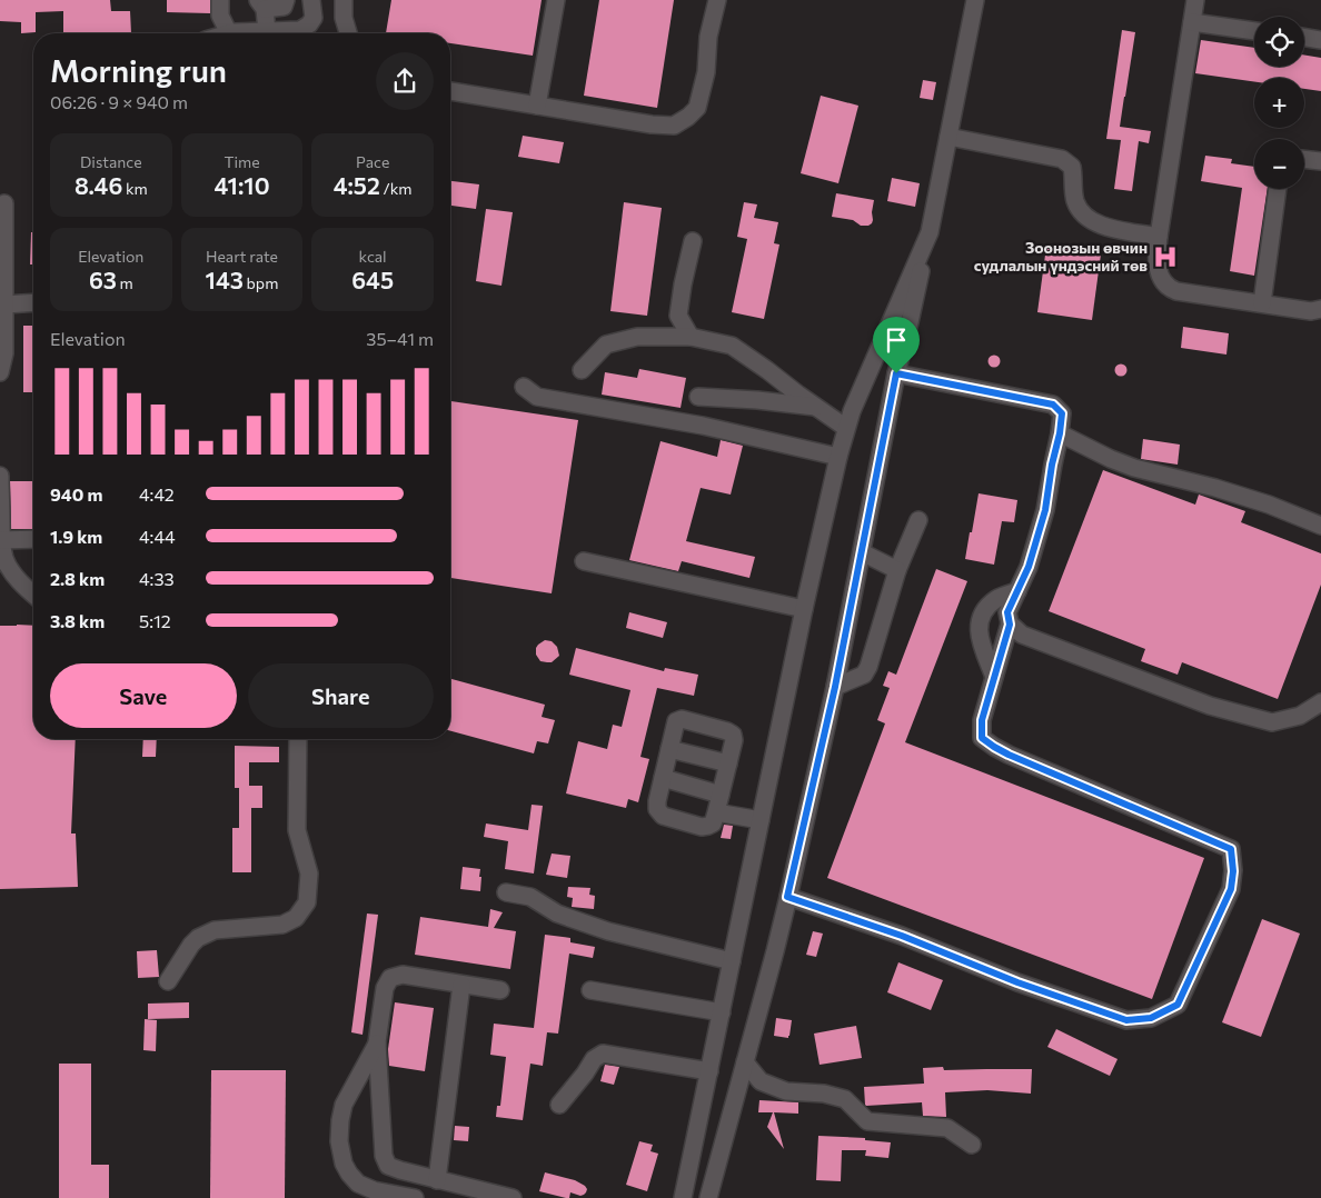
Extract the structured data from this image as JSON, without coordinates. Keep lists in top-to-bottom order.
{
  "places": {
    "hospital": ["Зоонозын өвчин судлалын үндэсний төв"]
  },
  "page": {
    "map_buttons": ["+", "−"],
    "heading": ["Morning run", "06:26 · 9 × 940 m"],
    "stats": [
      ["Distance", "8.46 km"],
      ["Time", "41:10"],
      ["Pace", "4:52 /km"],
      ["Elevation", "63 m"],
      ["Heart rate", "143 bpm"],
      ["kcal", "645"]
    ],
    "chart": ["Elevation", "35–41 m"],
    "list": [
      {
        "name": "940 m",
        "note": "4:42"
      },
      {
        "name": "1.9 km",
        "note": "4:44"
      },
      {
        "name": "2.8 km",
        "note": "4:33"
      },
      {
        "name": "3.8 km",
        "note": "5:12"
      }
    ],
    "buttons": ["Save", "Share"]
  }
}
